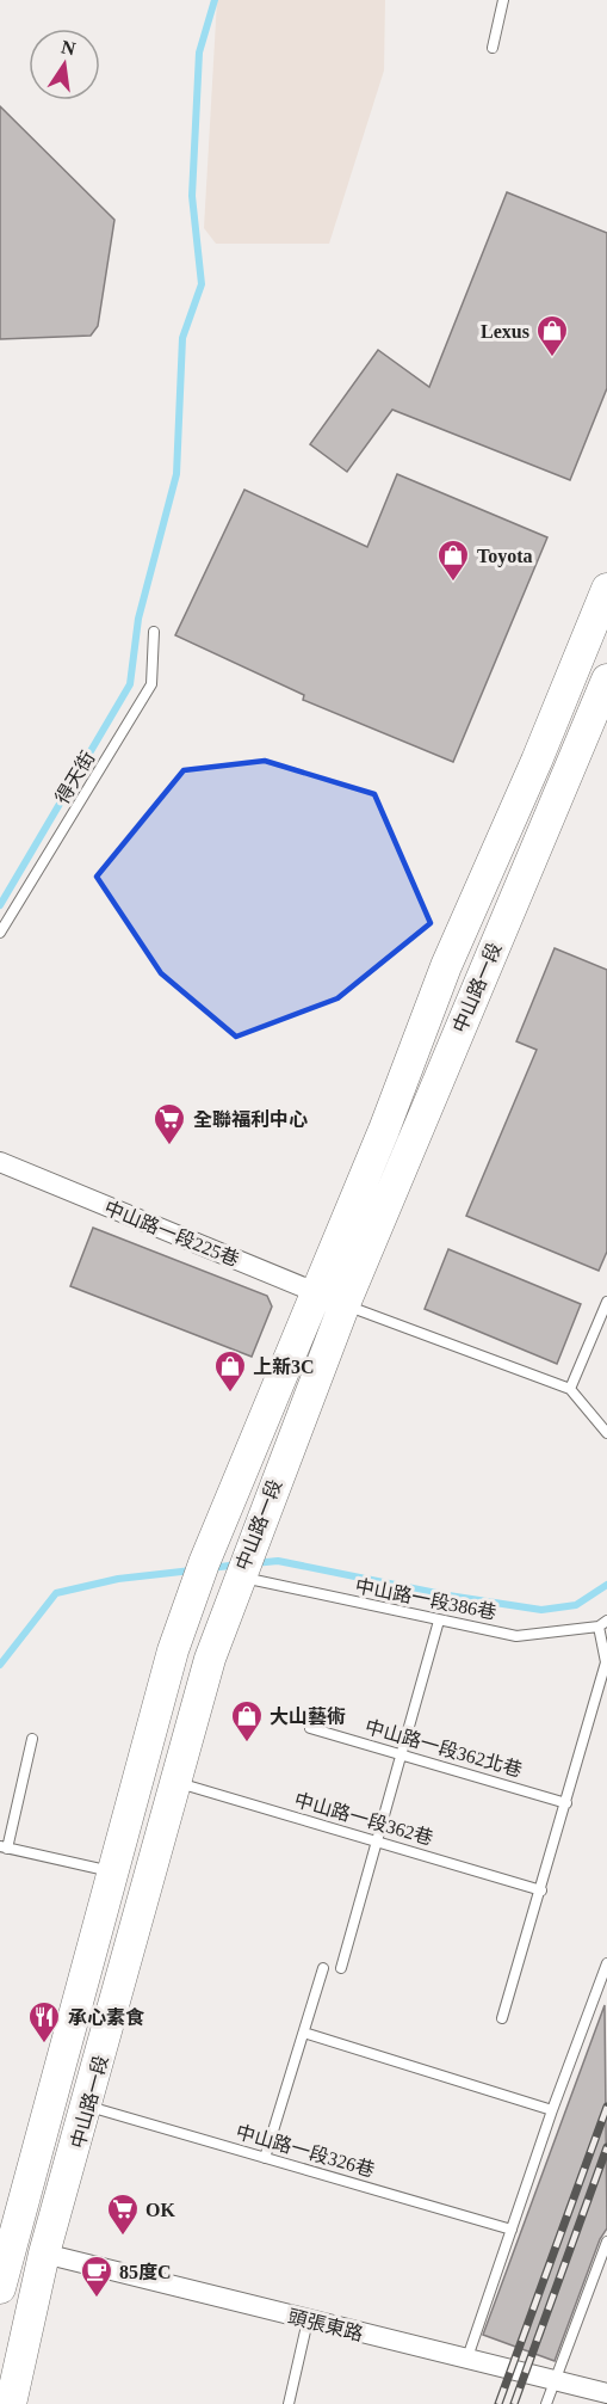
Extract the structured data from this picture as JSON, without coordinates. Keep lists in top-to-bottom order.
{
  "streets": {
    "main road": ["中山路一段"],
    "street": ["中山路一段225巷", "頭張東路"],
    "lane": [
      "得天街",
      "中山路一段386巷",
      "中山路一段362北巷",
      "中山路一段362巷",
      "中山路一段326巷"
    ]
  },
  "crossings": [
    ["中山路一段", "中山路一段225巷"],
    ["中山路一段", "中山路一段386巷"],
    ["中山路一段", "中山路一段362巷"],
    ["中山路一段", "中山路一段326巷"],
    ["中山路一段", "頭張東路"]
  ],
  "places": {
    "shop": [
      "Lexus",
      "Toyota",
      "上新3C",
      "大山藝術"
    ],
    "supermarket": ["全聯福利中心", "OK"],
    "restaurant": ["承心素食"],
    "cafe": ["85度C"]
  },
  "north": "top"
}
